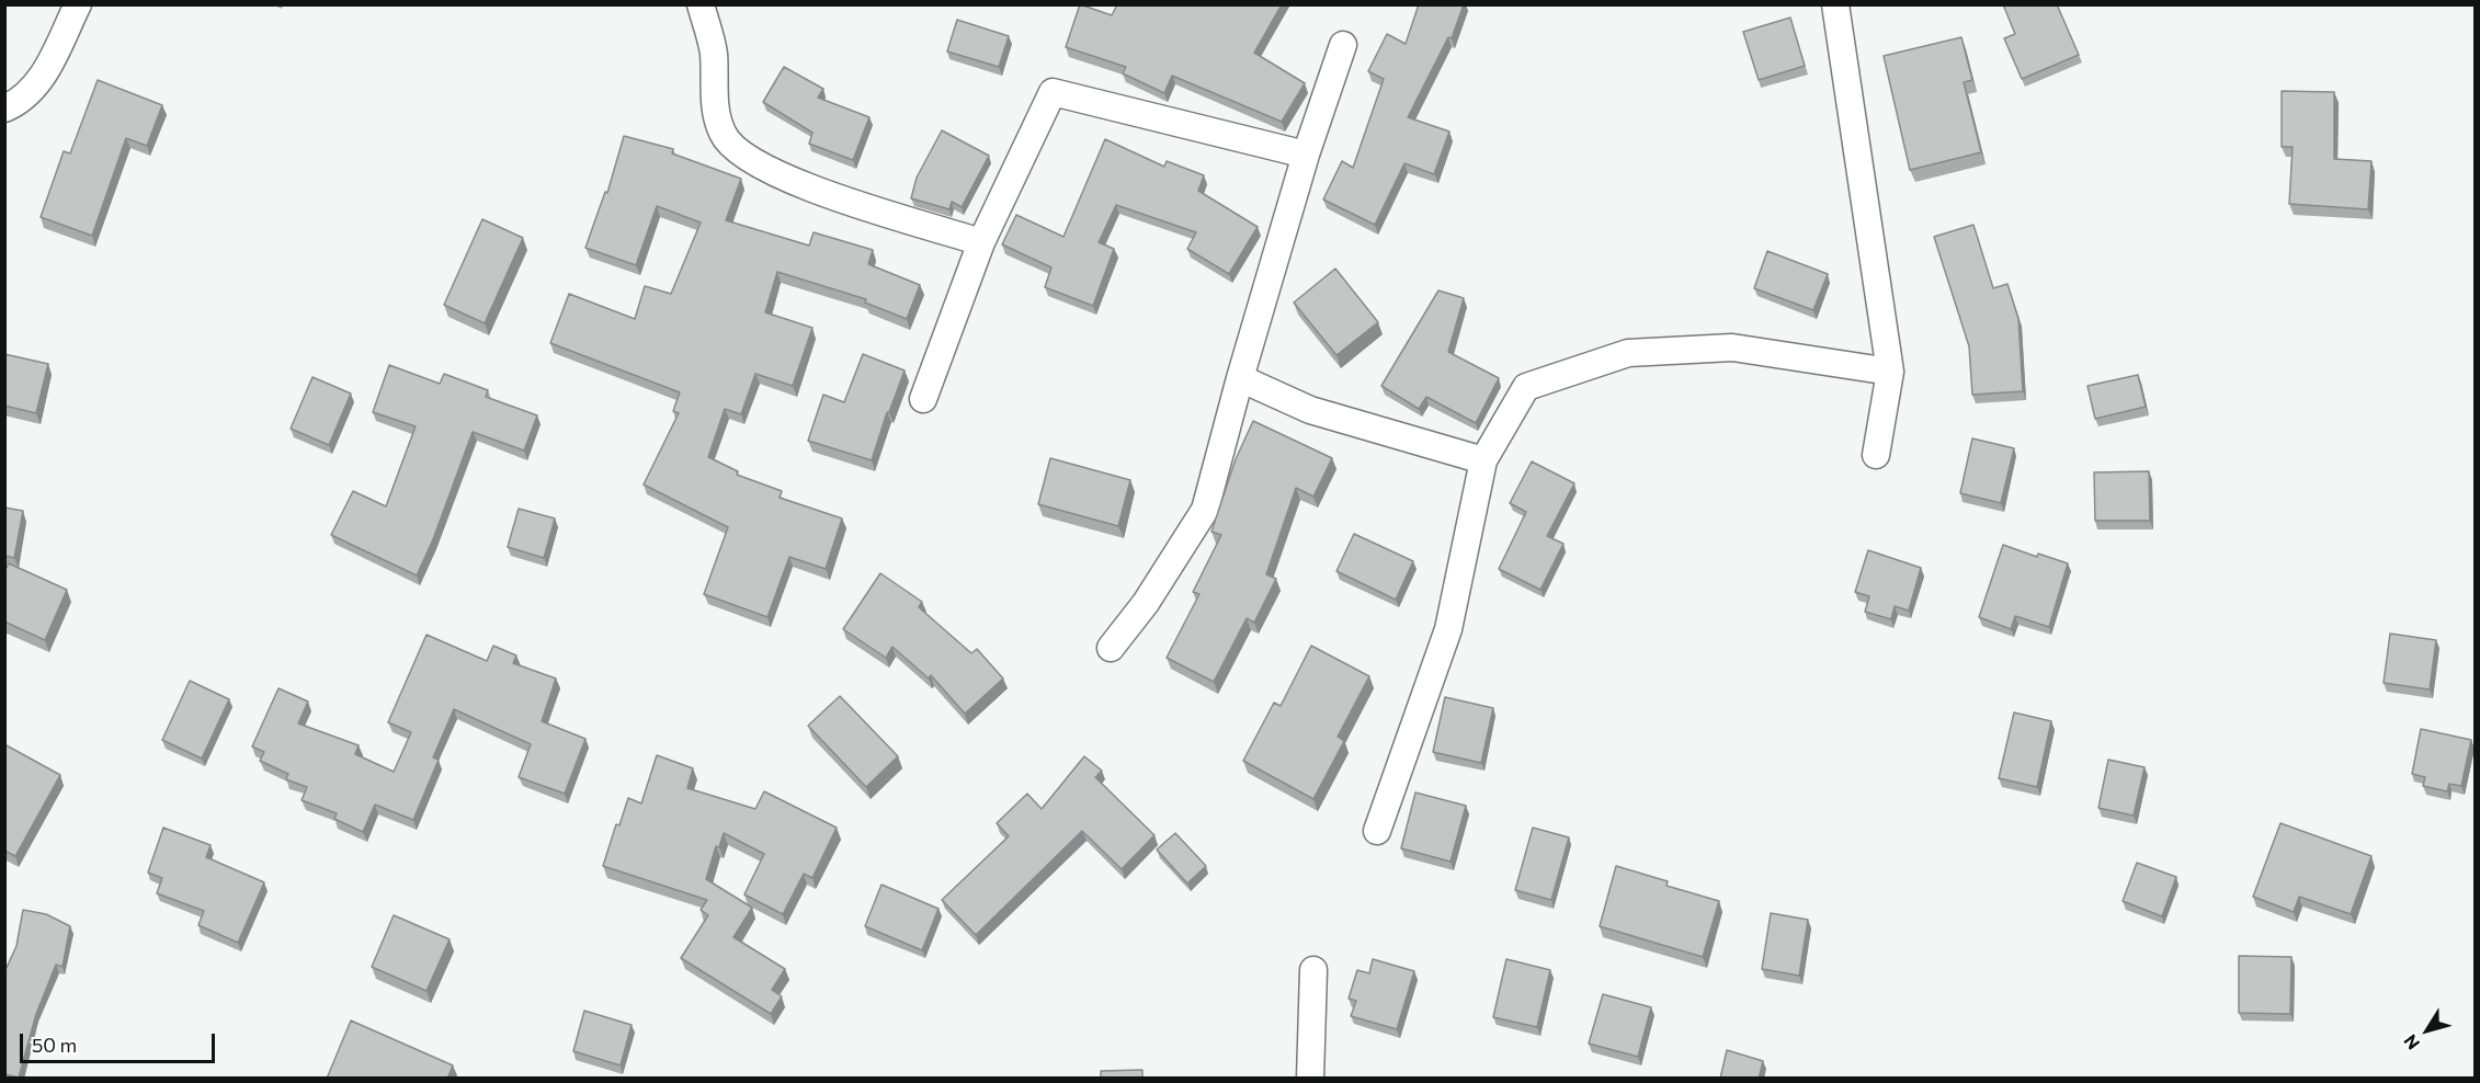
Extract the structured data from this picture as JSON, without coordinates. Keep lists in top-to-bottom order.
{
  "scale_bar": "50 m",
  "north": "bottom left"
}
